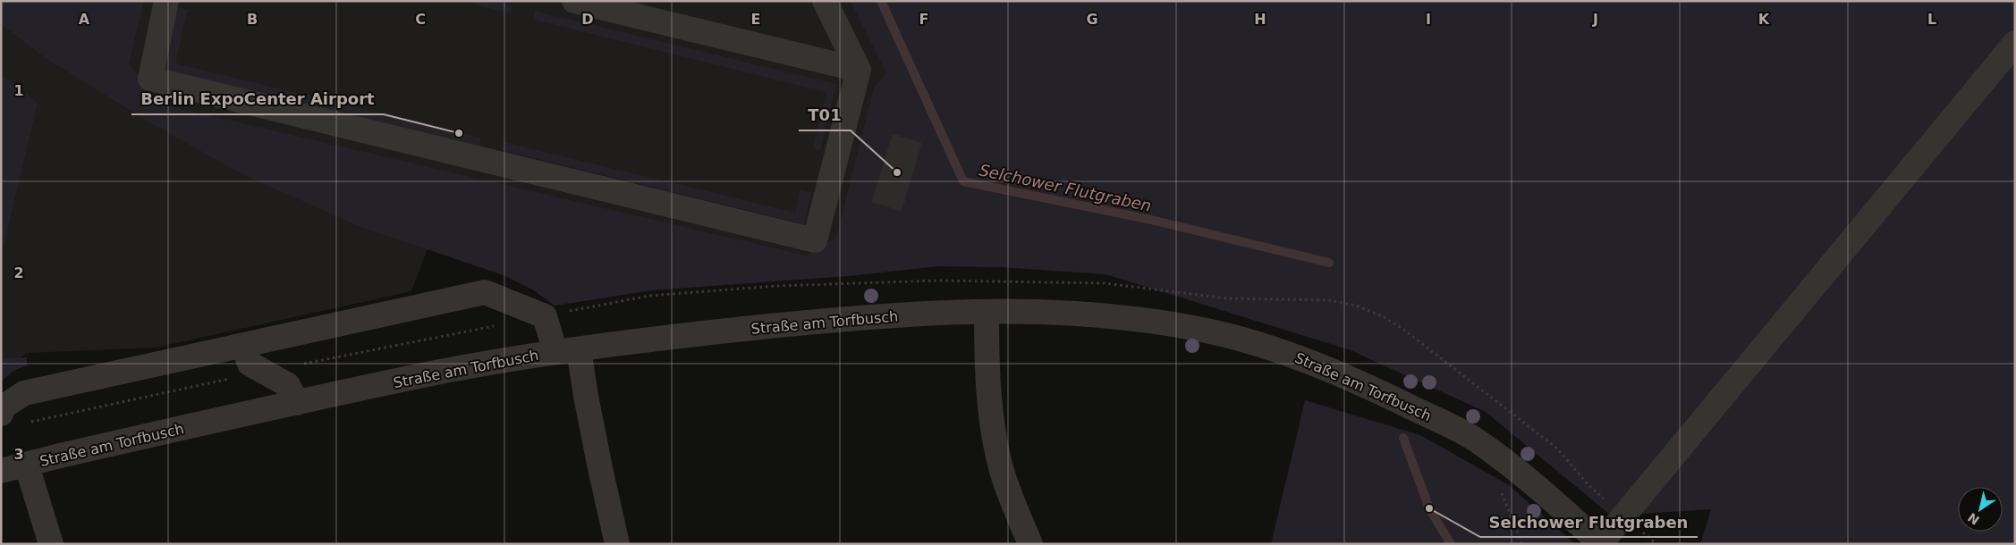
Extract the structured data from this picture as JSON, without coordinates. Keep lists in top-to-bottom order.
{
  "streets": {
    "street": ["Straße am Torfbusch"]
  },
  "water": ["Selchower Flutgraben"],
  "places": ["Berlin ExpoCenter Airport", "T01", "Selchower Flutgraben"],
  "north": "bottom left",
  "grid": {
    "columns": [
      "A",
      "B",
      "C",
      "D",
      "E",
      "F",
      "G",
      "H",
      "I",
      "J",
      "K",
      "L"
    ],
    "rows": ["1", "2", "3"]
  }
}
